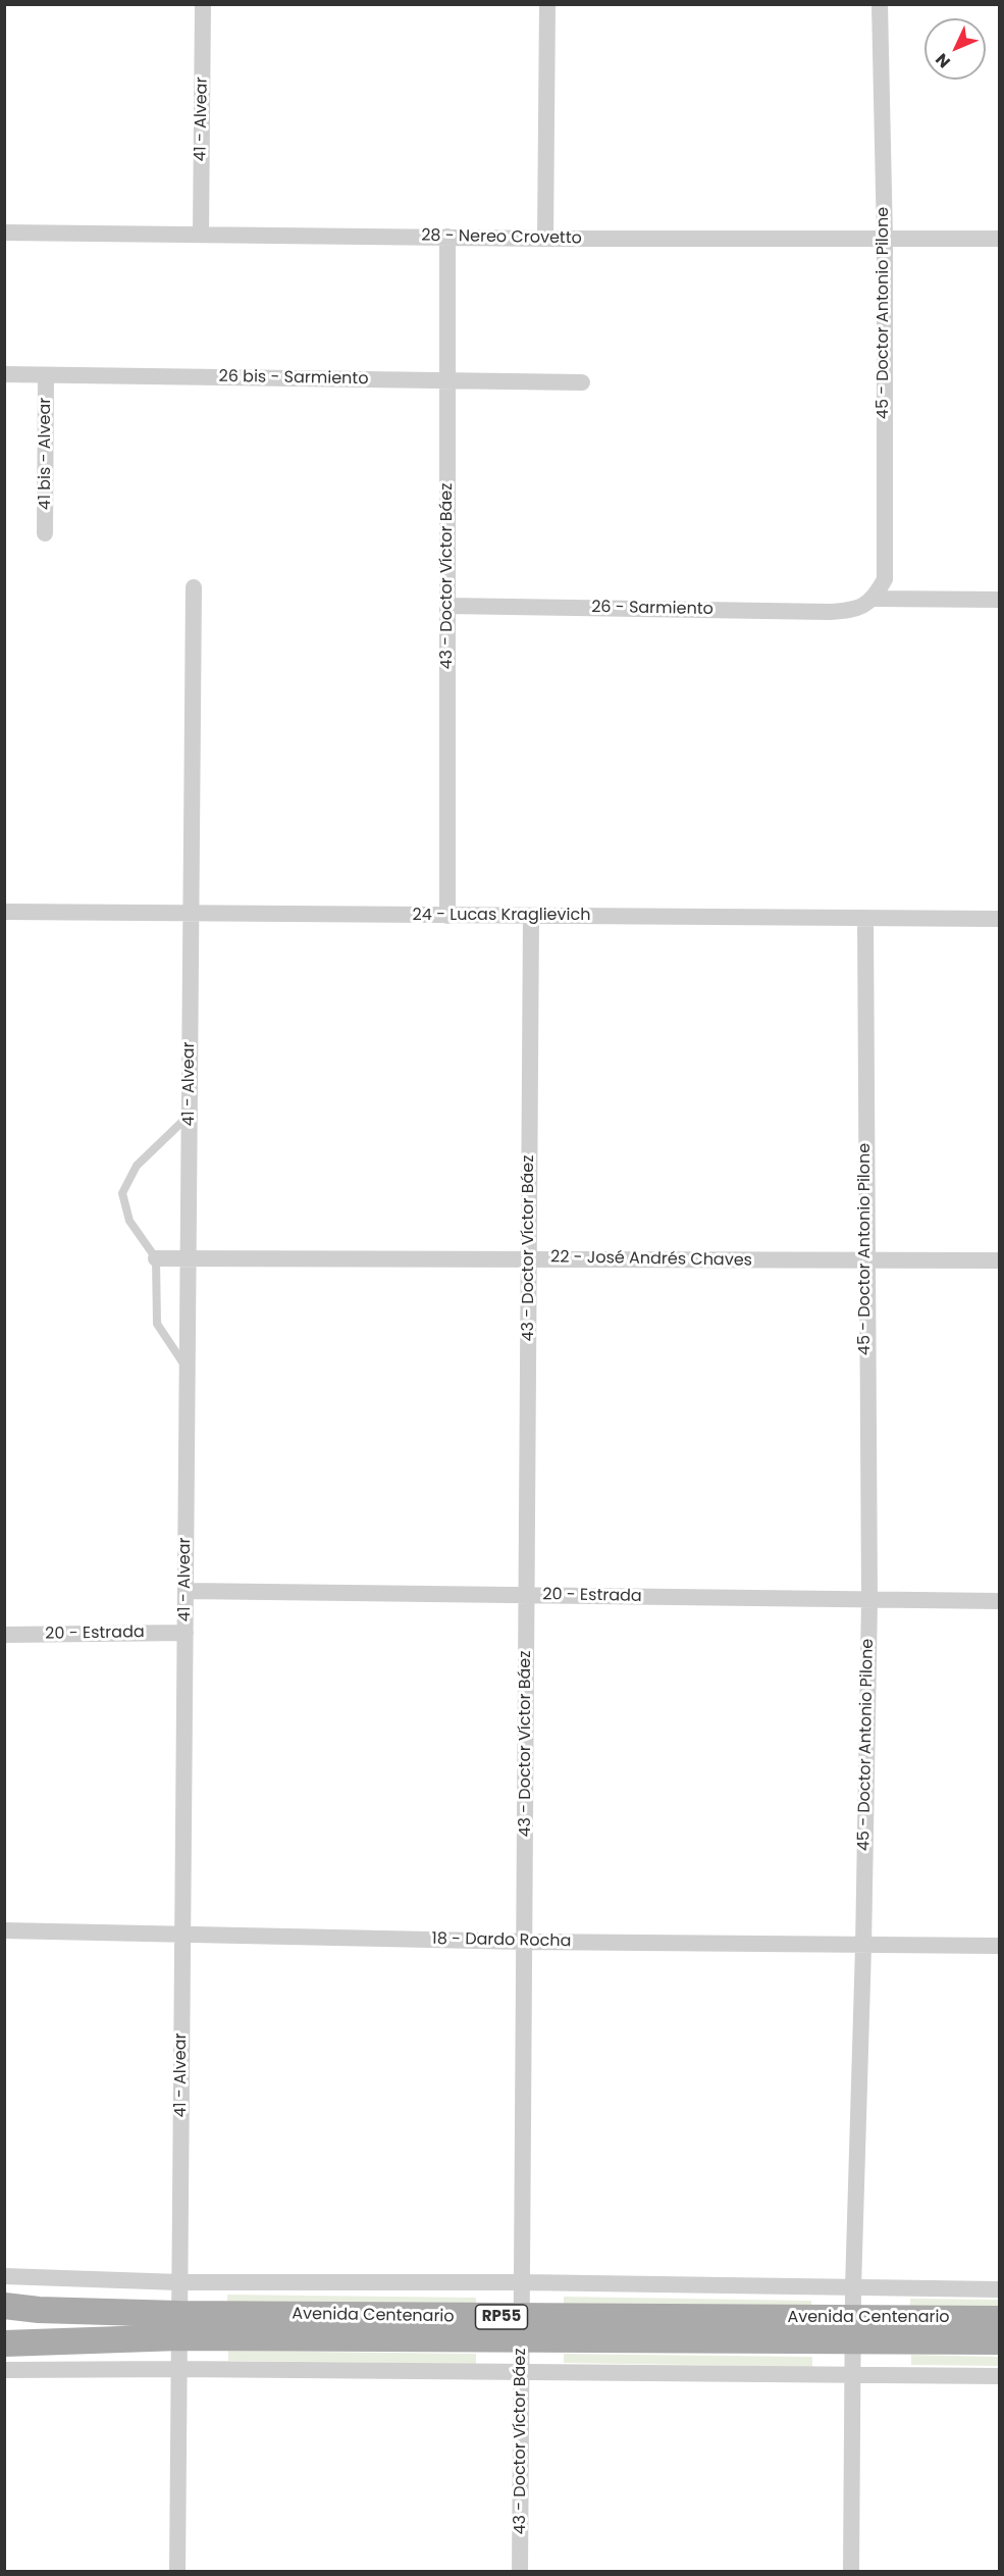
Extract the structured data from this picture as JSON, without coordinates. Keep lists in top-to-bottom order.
{
  "streets": {
    "main road": ["Avenida Centenario", "RP55"],
    "street": [
      "41 - Alvear",
      "28 - Nereo Crovetto",
      "45 - Doctor Antonio Pilone",
      "26 bis - Sarmiento",
      "41 bis - Alvear",
      "43 - Doctor Víctor Báez",
      "26 - Sarmiento",
      "24 - Lucas Kraglievich",
      "22 - José Andrés Chaves",
      "20 - Estrada",
      "18 - Dardo Rocha"
    ]
  },
  "crossings": [
    ["41 - Alvear", "28 - Nereo Crovetto"],
    ["41 - Alvear", "24 - Lucas Kraglievich"],
    ["41 - Alvear", "22 - José Andrés Chaves"],
    ["41 - Alvear", "20 - Estrada"],
    ["41 - Alvear", "18 - Dardo Rocha"],
    ["41 - Alvear", "Avenida Centenario"],
    ["28 - Nereo Crovetto", "45 - Doctor Antonio Pilone"],
    ["28 - Nereo Crovetto", "43 - Doctor Víctor Báez"],
    ["45 - Doctor Antonio Pilone", "26 - Sarmiento"],
    ["45 - Doctor Antonio Pilone", "24 - Lucas Kraglievich"],
    ["45 - Doctor Antonio Pilone", "22 - José Andrés Chaves"],
    ["45 - Doctor Antonio Pilone", "20 - Estrada"],
    ["45 - Doctor Antonio Pilone", "18 - Dardo Rocha"],
    ["45 - Doctor Antonio Pilone", "Avenida Centenario"],
    ["26 bis - Sarmiento", "41 bis - Alvear"],
    ["26 bis - Sarmiento", "43 - Doctor Víctor Báez"],
    ["43 - Doctor Víctor Báez", "26 - Sarmiento"],
    ["43 - Doctor Víctor Báez", "24 - Lucas Kraglievich"],
    ["43 - Doctor Víctor Báez", "22 - José Andrés Chaves"],
    ["43 - Doctor Víctor Báez", "20 - Estrada"],
    ["43 - Doctor Víctor Báez", "18 - Dardo Rocha"],
    ["43 - Doctor Víctor Báez", "Avenida Centenario"]
  ],
  "north": "bottom left"
}
